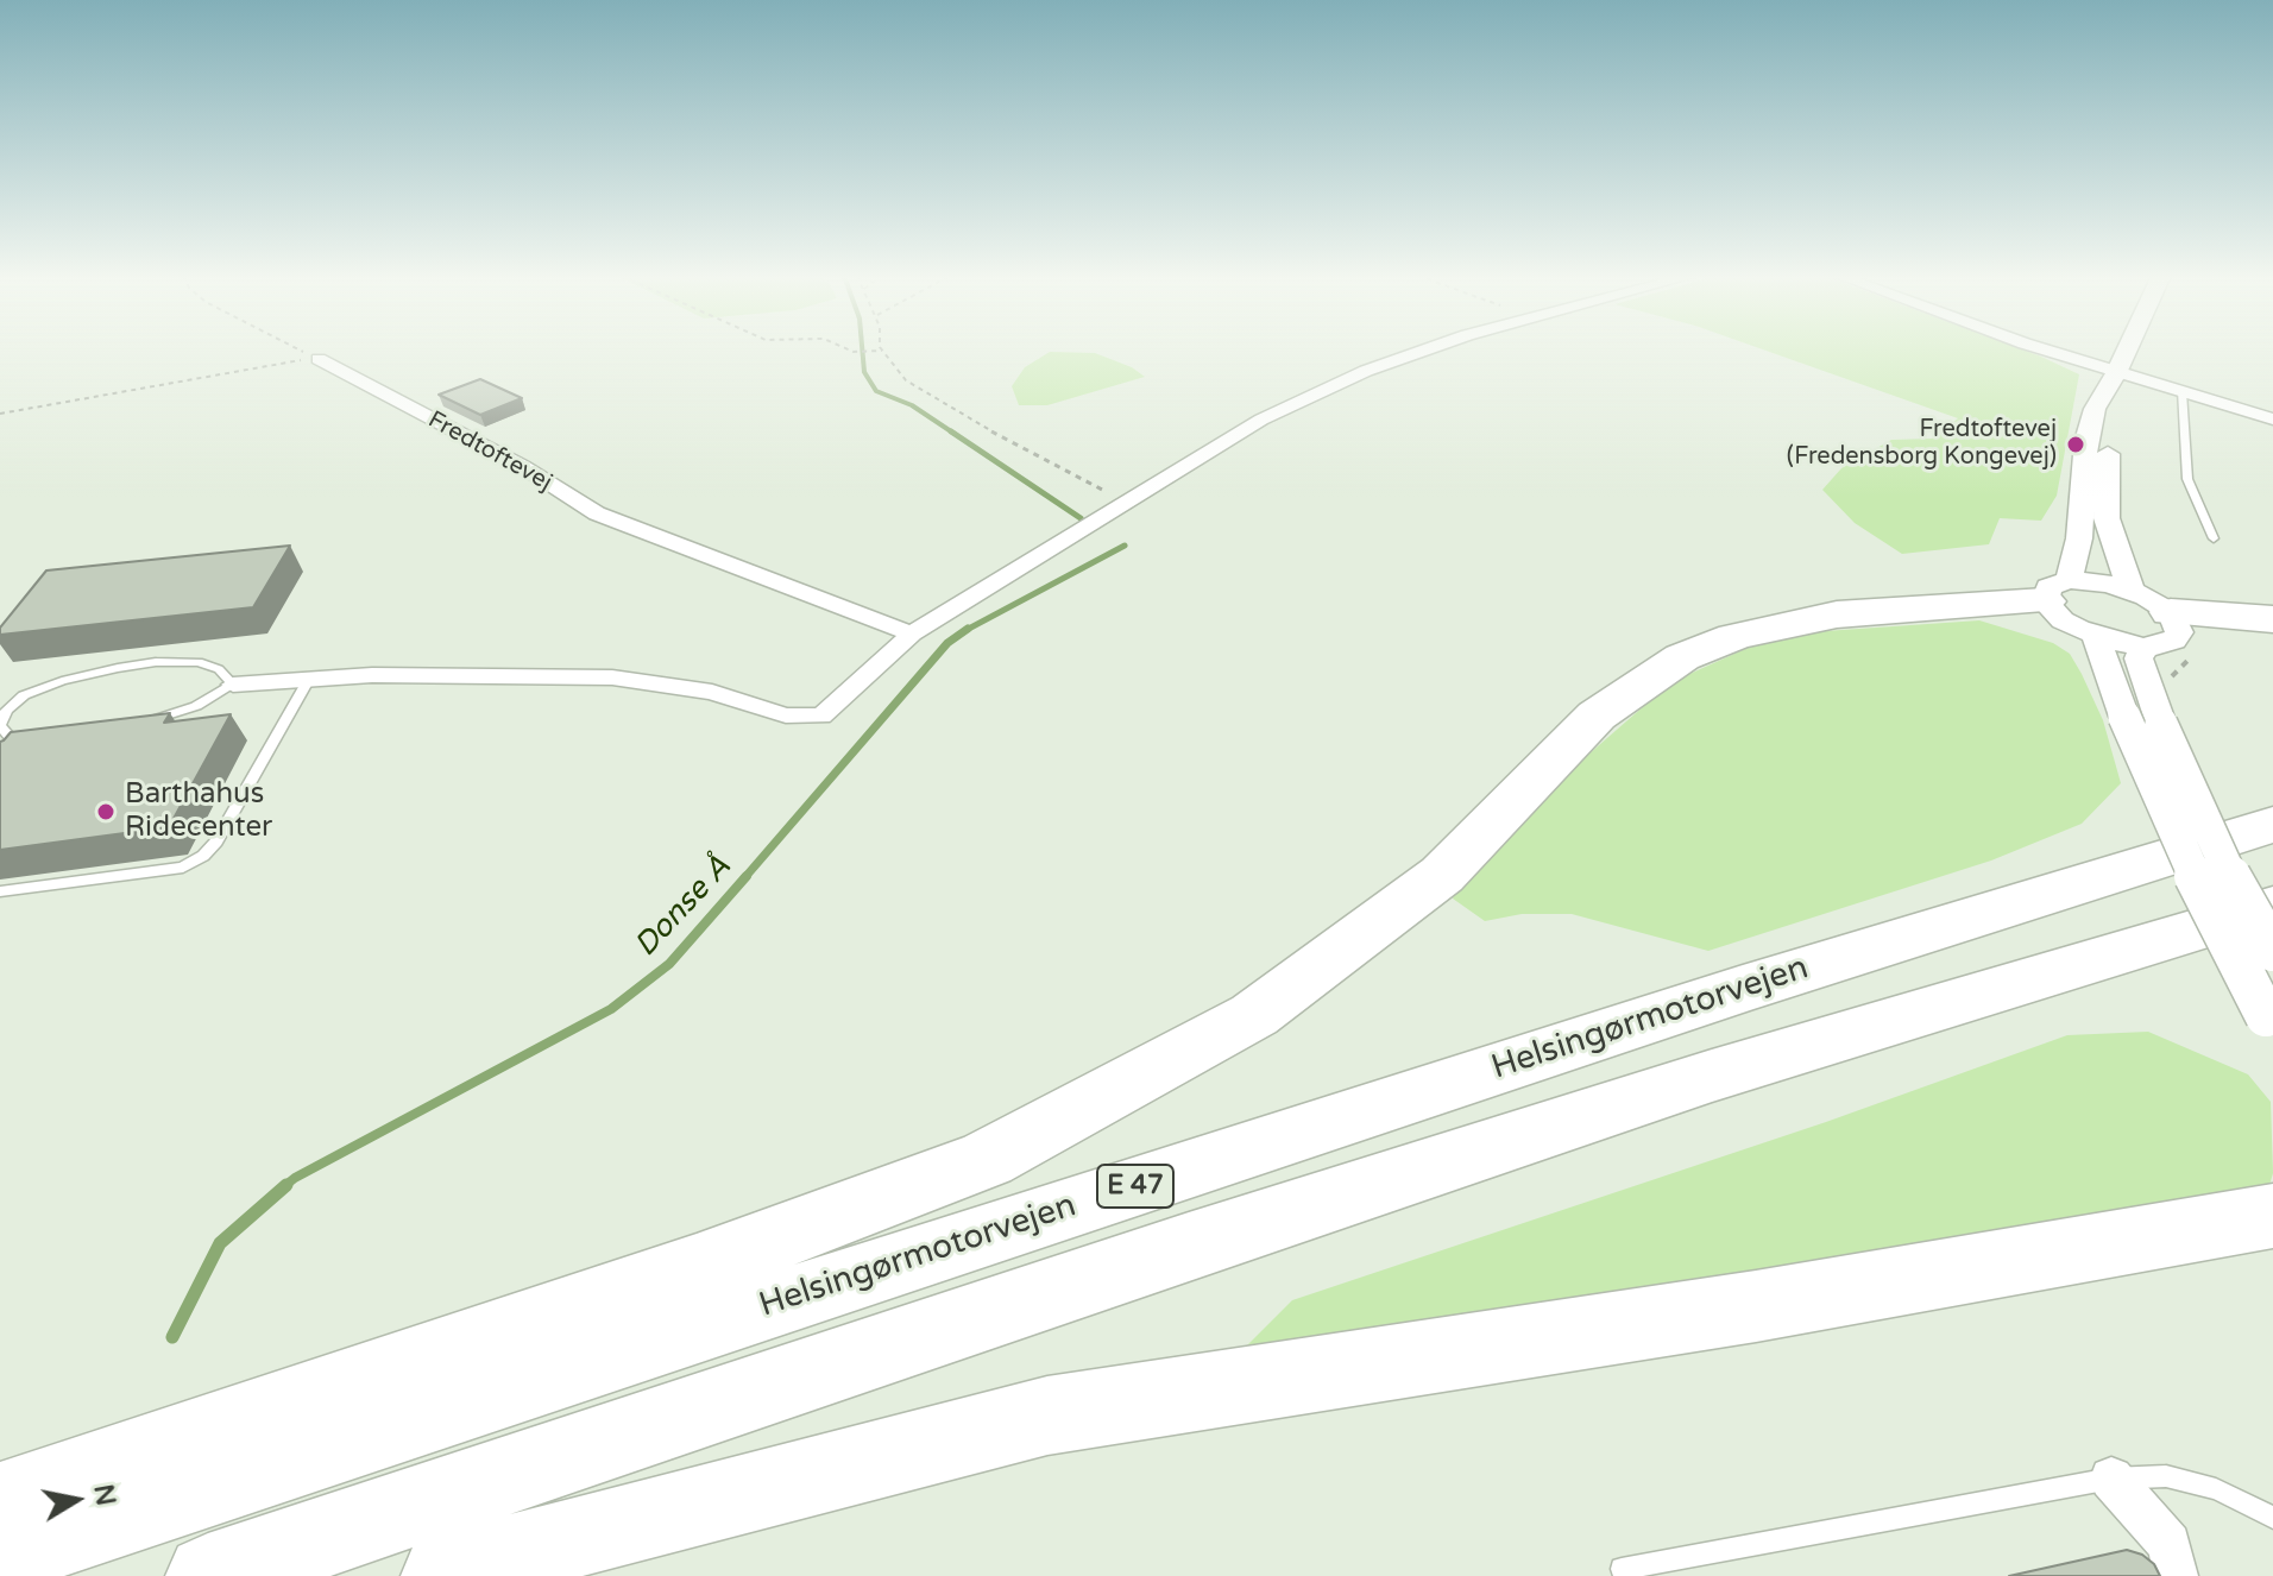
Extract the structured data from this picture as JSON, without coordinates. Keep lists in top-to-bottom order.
{
  "streets": {
    "highway": ["Helsingørmotorvejen", "E 47"],
    "street": ["Fredtoftevej"]
  },
  "water": ["Donse Å"],
  "places": ["Fredtoftevej (Fredensborg Kongevej)", "Barthahus Ridecenter"],
  "north": "right"
}
